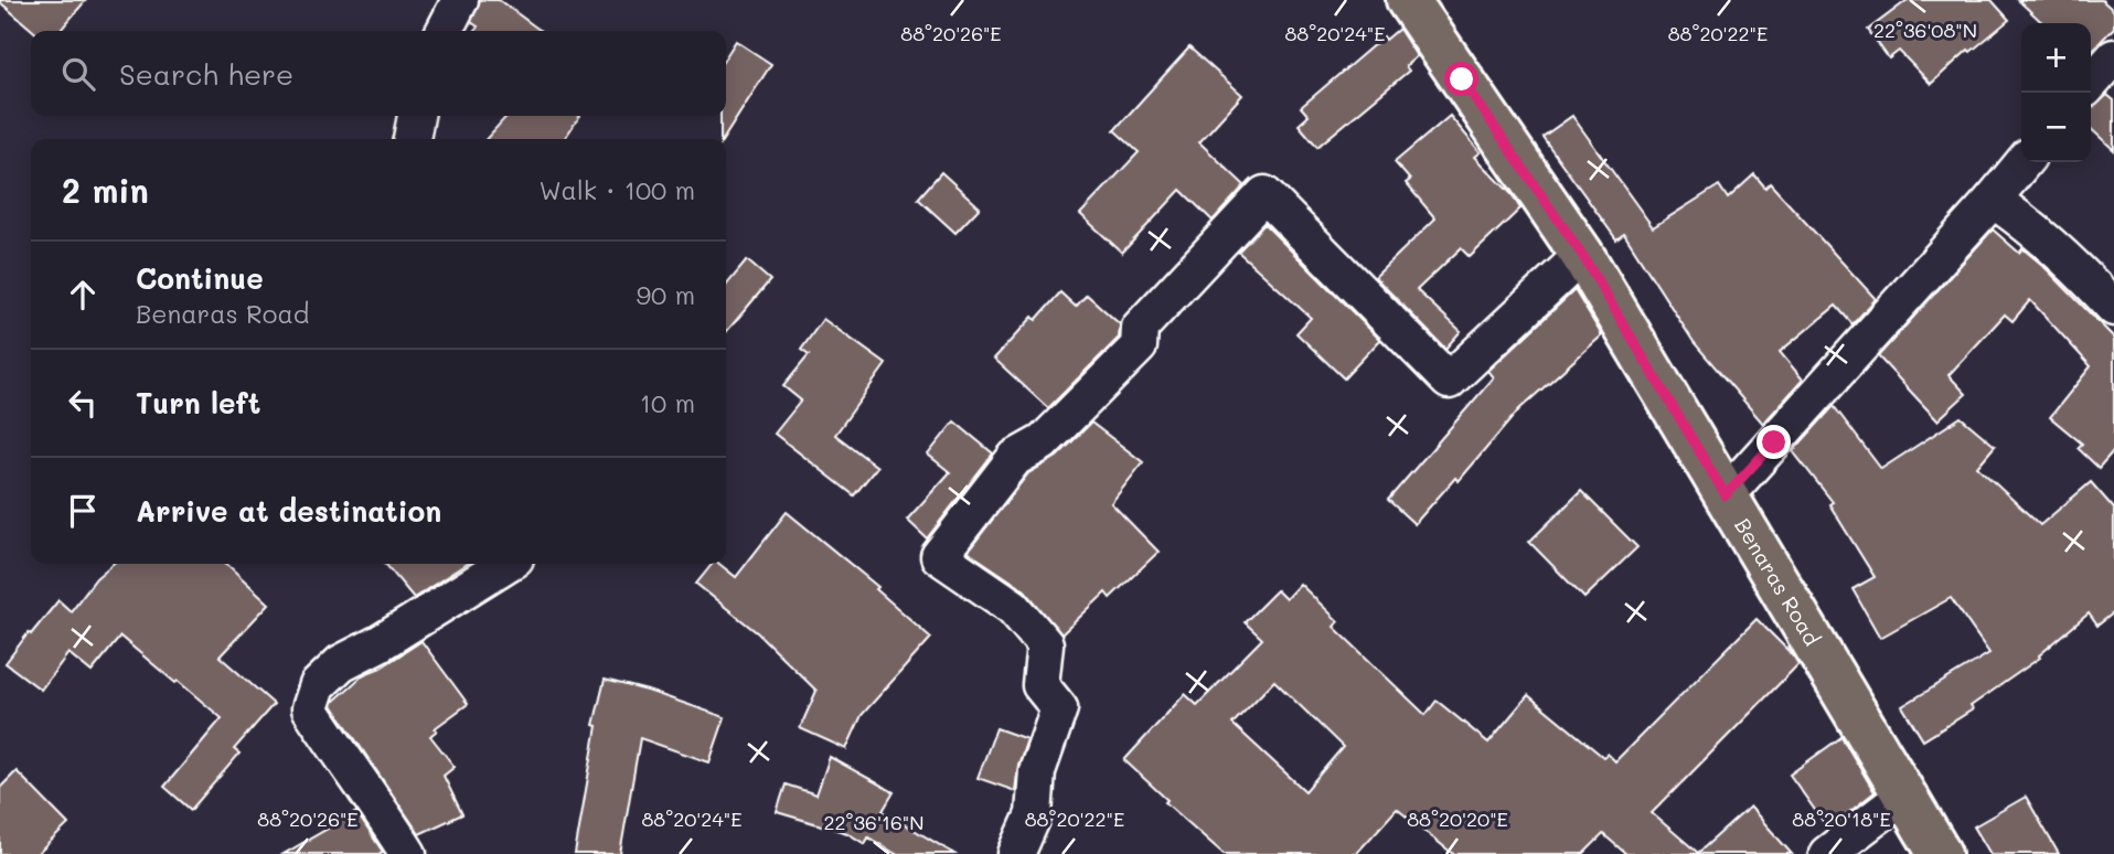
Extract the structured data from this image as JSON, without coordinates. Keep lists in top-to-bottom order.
{
  "streets": {
    "main road": ["Benaras Road"]
  },
  "page": {
    "map_buttons": ["+", "−"],
    "search": "Search here",
    "heading": ["2 min", "Walk · 100 m"],
    "list": [
      ["Continue", "Benaras Road", "90 m"],
      ["Turn left", "10 m"],
      "Arrive at destination"
    ]
  },
  "coordinates": [
    "22°36'08\"N",
    "88°20'26\"E",
    "88°20'24\"E",
    "88°20'22\"E",
    "88°20'20\"E",
    "88°20'18\"E",
    "22°36'16\"N"
  ]
}
